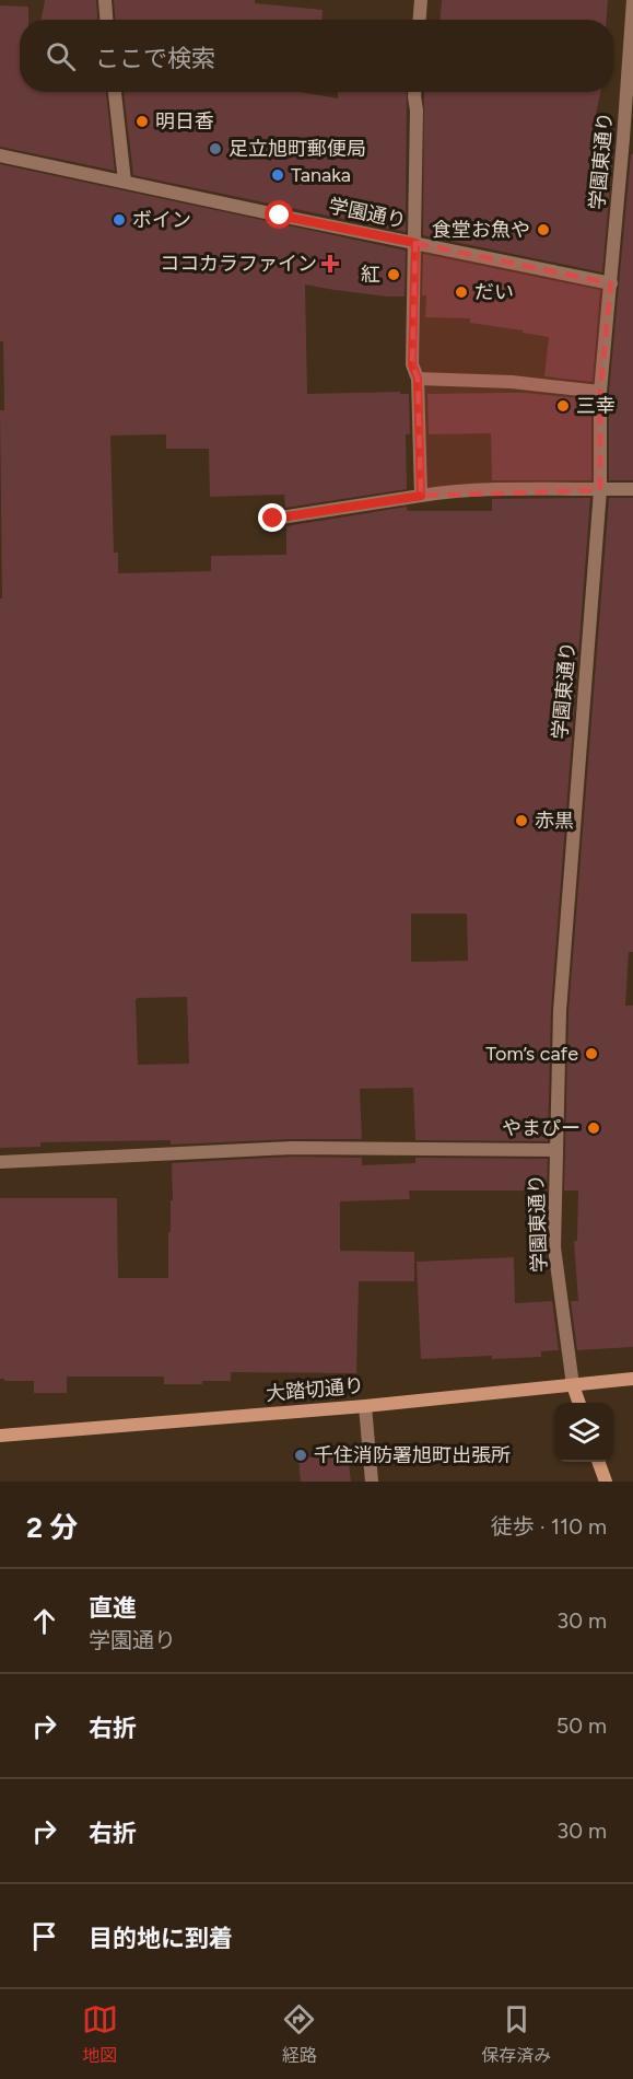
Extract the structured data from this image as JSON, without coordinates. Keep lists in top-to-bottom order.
{
  "streets": {
    "street": ["学園東通り", "学園通り", "大踏切通り"]
  },
  "crossings": [
    ["学園東通り", "学園通り"],
    ["学園東通り", "大踏切通り"]
  ],
  "places": {
    "other": [
      "明日香",
      "足立旭町郵便局",
      "Tanaka",
      "ボイン",
      "食堂お魚や",
      "紅",
      "だい",
      "三幸",
      "赤黒",
      "Tom’s cafe",
      "やまぴー",
      "千住消防署旭町出張所"
    ],
    "health": ["ココカラファイン"]
  },
  "page": {
    "search": "ここで検索",
    "heading": ["2 分", "徒歩 · 110 m"],
    "list": [
      ["直進", "学園通り", "30 m"],
      ["右折", "50 m"],
      ["右折", "30 m"],
      "目的地に到着"
    ],
    "nav": ["地図", "経路", "保存済み"]
  }
}
